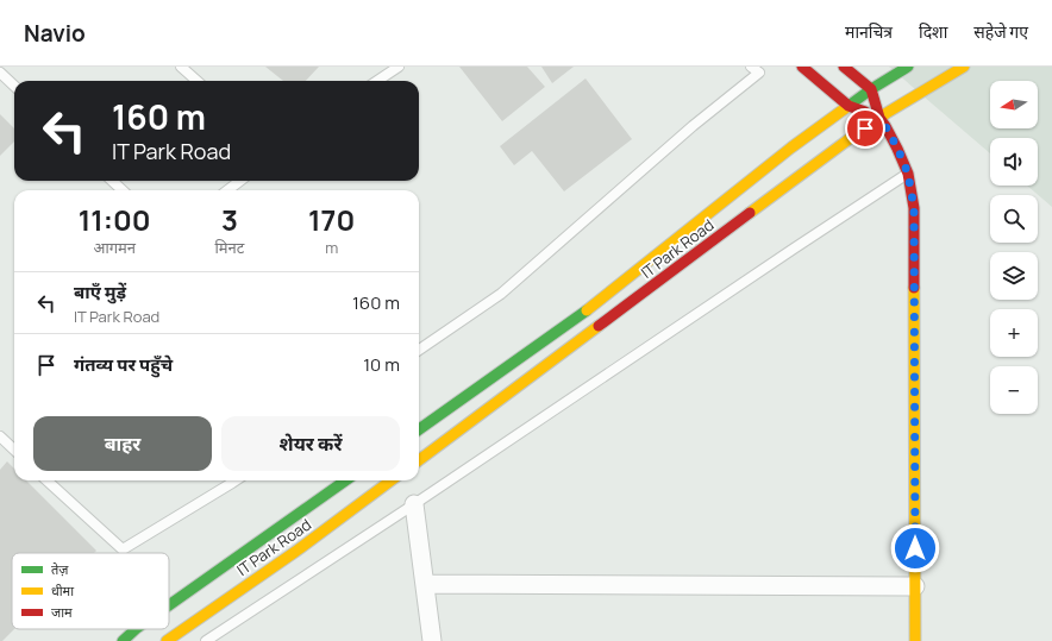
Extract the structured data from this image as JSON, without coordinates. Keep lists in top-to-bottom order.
{
  "streets": {
    "street": ["IT Park Road"]
  },
  "legend": ["तेज़", "धीमा", "जाम"],
  "north": "left",
  "page": {
    "header": "Navio",
    "nav": ["मानचित्र", "दिशा", "सहेजे गए"],
    "map_buttons": ["+", "−"],
    "turn": ["160 m", "IT Park Road"],
    "eta": [
      "11:00",
      "आगमन",
      "3",
      "मिनट",
      "170",
      "m"
    ],
    "list": [
      {
        "name": "बाएँ मुड़ें",
        "note": "IT Park Road",
        "value": "160 m"
      },
      {
        "name": "गंतव्य पर पहुँचे",
        "value": "10 m"
      }
    ],
    "buttons": ["बाहर", "शेयर करें"]
  }
}
